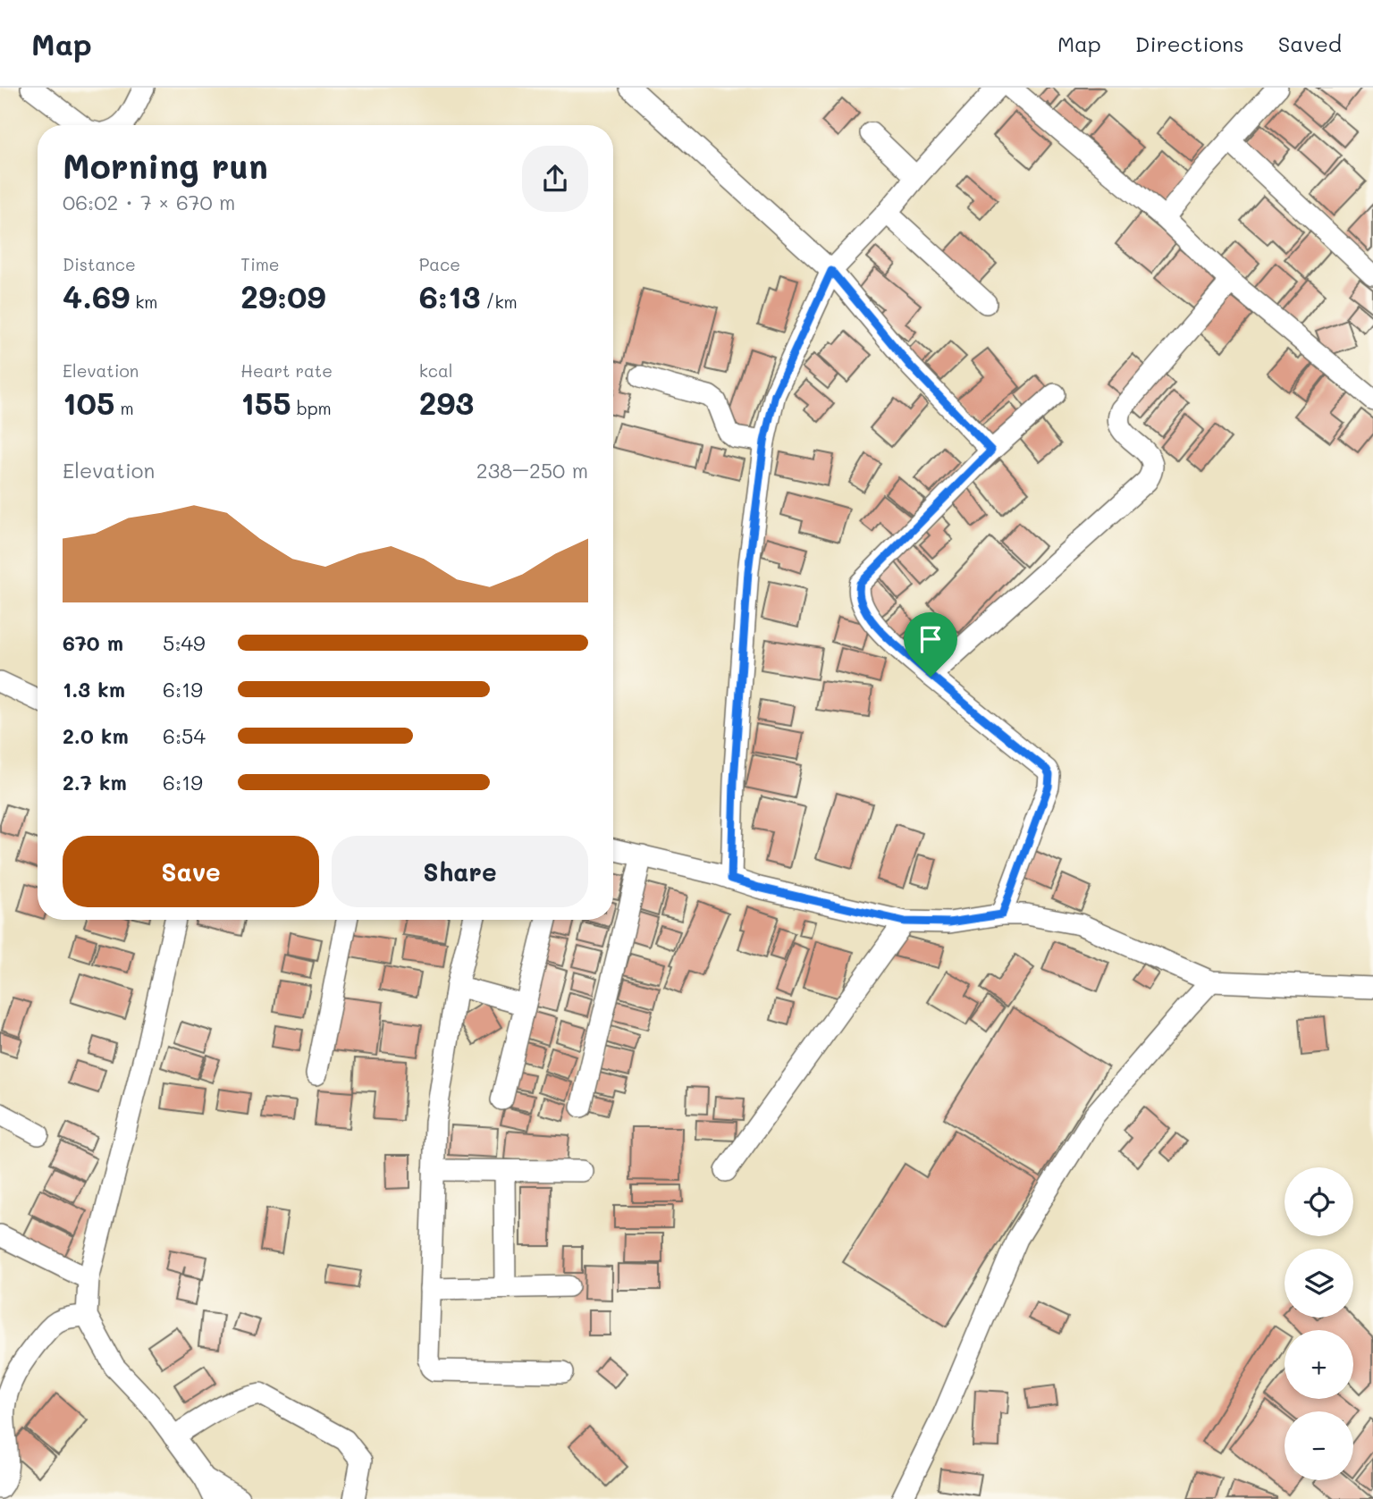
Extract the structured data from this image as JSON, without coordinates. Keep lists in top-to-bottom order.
{
  "page": {
    "header": "Map",
    "nav": ["Map", "Directions", "Saved"],
    "heading": ["Morning run", "06:02 · 7 × 670 m"],
    "stats": [
      ["Distance", "4.69 km"],
      ["Time", "29:09"],
      ["Pace", "6:13 /km"],
      ["Elevation", "105 m"],
      ["Heart rate", "155 bpm"],
      ["kcal", "293"]
    ],
    "chart": ["Elevation", "238–250 m"],
    "list": [
      {
        "name": "670 m",
        "note": "5:49"
      },
      {
        "name": "1.3 km",
        "note": "6:19"
      },
      {
        "name": "2.0 km",
        "note": "6:54"
      },
      {
        "name": "2.7 km",
        "note": "6:19"
      }
    ],
    "buttons": ["Save", "Share"],
    "map_buttons": ["+", "−"]
  }
}
